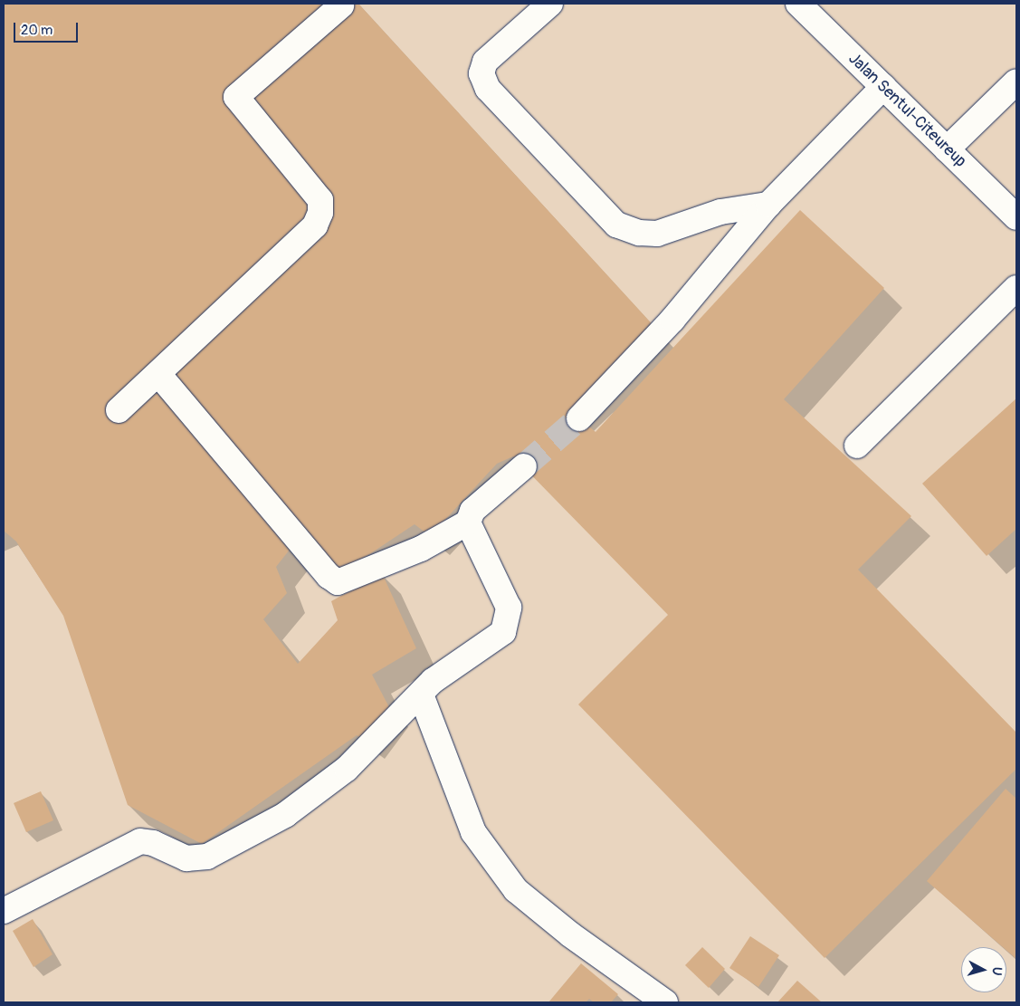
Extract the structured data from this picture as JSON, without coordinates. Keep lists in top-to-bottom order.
{
  "streets": {
    "street": ["Jalan Sentul-Citeureup"]
  },
  "scale_bar": "20 m",
  "north": "right"
}
